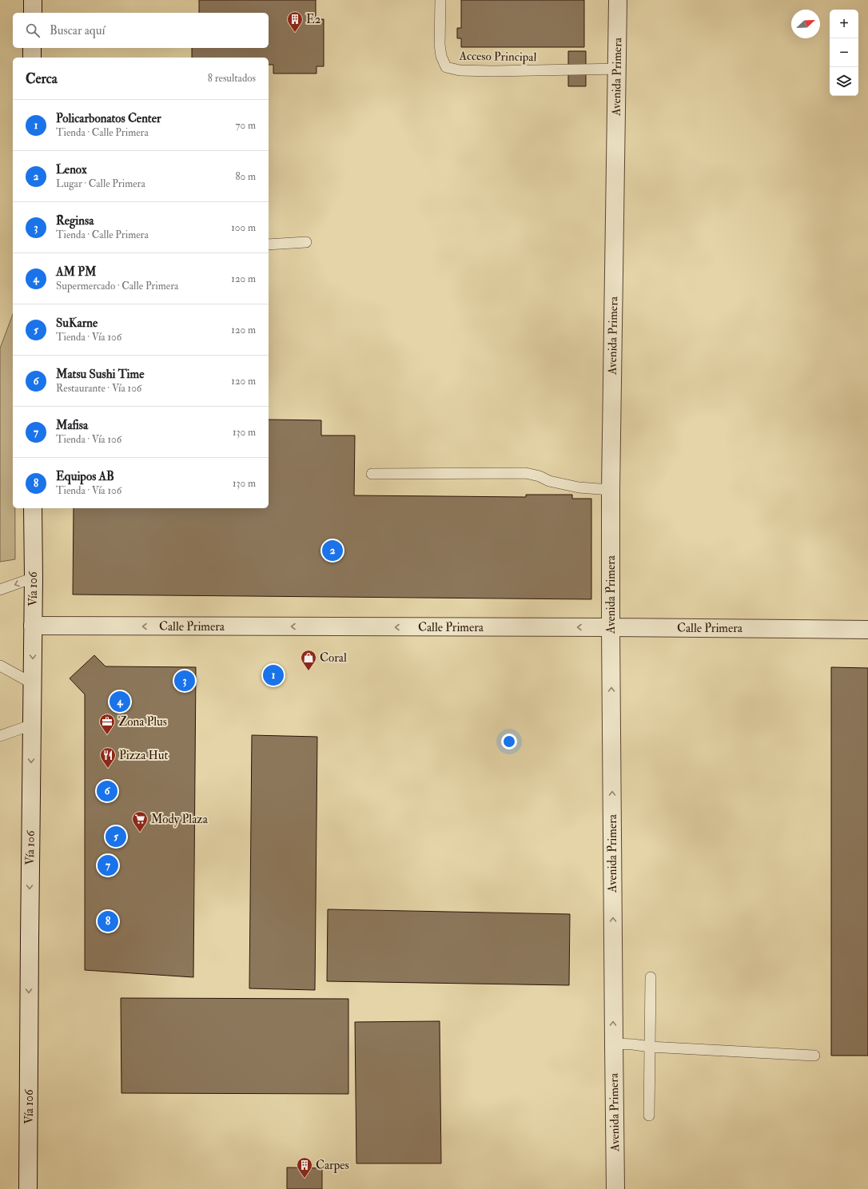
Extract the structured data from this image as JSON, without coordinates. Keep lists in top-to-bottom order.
{
  "streets": {
    "street": ["Avenida Primera", "Vía 106", "Calle Primera"],
    "lane": ["Acceso Principal"]
  },
  "crossings": [
    ["Acceso Principal", "Avenida Primera"],
    ["Avenida Primera", "Calle Primera"],
    ["Vía 106", "Calle Primera"]
  ],
  "one_way": ["Avenida Primera", "Vía 106", "Calle Primera"],
  "places": {
    "building": ["E2", "Carpes"],
    "shop": ["Coral"],
    "office": ["Zona Plus"],
    "restaurant": ["Pizza Hut"],
    "supermarket": ["Mody Plaza"]
  },
  "north": "top right",
  "page": {
    "map_buttons": ["+", "−"],
    "search": "Buscar aquí",
    "heading": ["Cerca", "8 resultados"],
    "list": [
      {
        "mark": "1",
        "name": "Policarbonatos Center",
        "note": "Tienda · Calle Primera",
        "value": "70 m"
      },
      {
        "mark": "2",
        "name": "Lenox",
        "note": "Lugar · Calle Primera",
        "value": "80 m"
      },
      {
        "mark": "3",
        "name": "Reginsa",
        "note": "Tienda · Calle Primera",
        "value": "100 m"
      },
      {
        "mark": "4",
        "name": "AM PM",
        "note": "Supermercado · Calle Primera",
        "value": "120 m"
      },
      {
        "mark": "5",
        "name": "SuKarne",
        "note": "Tienda · Vía 106",
        "value": "120 m"
      },
      {
        "mark": "6",
        "name": "Matsu Sushi Time",
        "note": "Restaurante · Vía 106",
        "value": "120 m"
      },
      {
        "mark": "7",
        "name": "Mafisa",
        "note": "Tienda · Vía 106",
        "value": "130 m"
      },
      {
        "mark": "8",
        "name": "Equipos AB",
        "note": "Tienda · Vía 106",
        "value": "130 m"
      }
    ],
    "pins": [
      "2",
      "1",
      "3",
      "4",
      "6",
      "5",
      "7",
      "8"
    ]
  }
}
